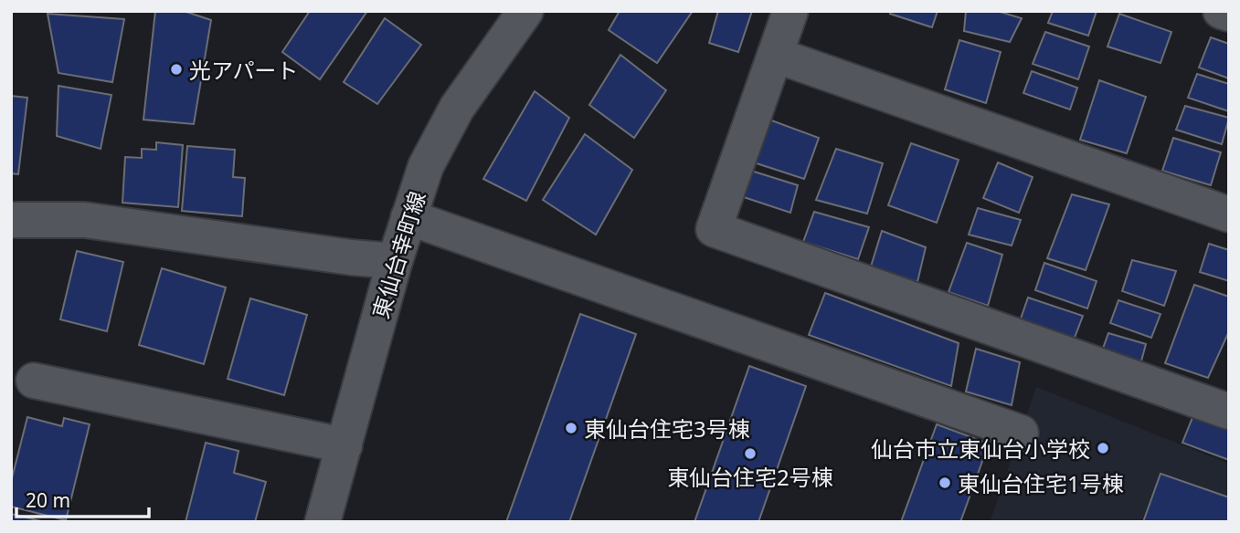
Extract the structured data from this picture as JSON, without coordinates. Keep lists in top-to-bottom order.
{
  "streets": {
    "street": ["東仙台幸町線"]
  },
  "places": [
    "光アパート",
    "東仙台住宅3号棟",
    "仙台市立東仙台小学校",
    "東仙台住宅2号棟",
    "東仙台住宅1号棟"
  ],
  "scale_bar": "20 m"
}
